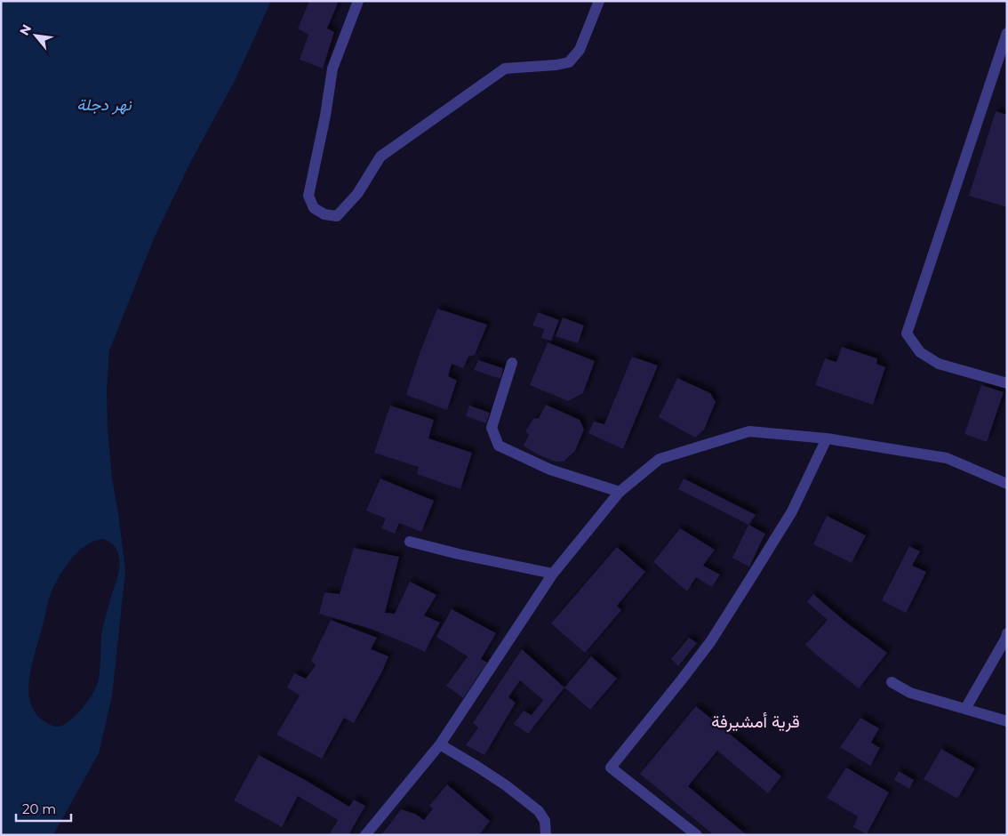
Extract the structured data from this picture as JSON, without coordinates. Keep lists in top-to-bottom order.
{
  "districts": ["قرية أمشيرفة"],
  "water": ["نهر دجلة"],
  "scale_bar": "20 m",
  "north": "top left"
}
